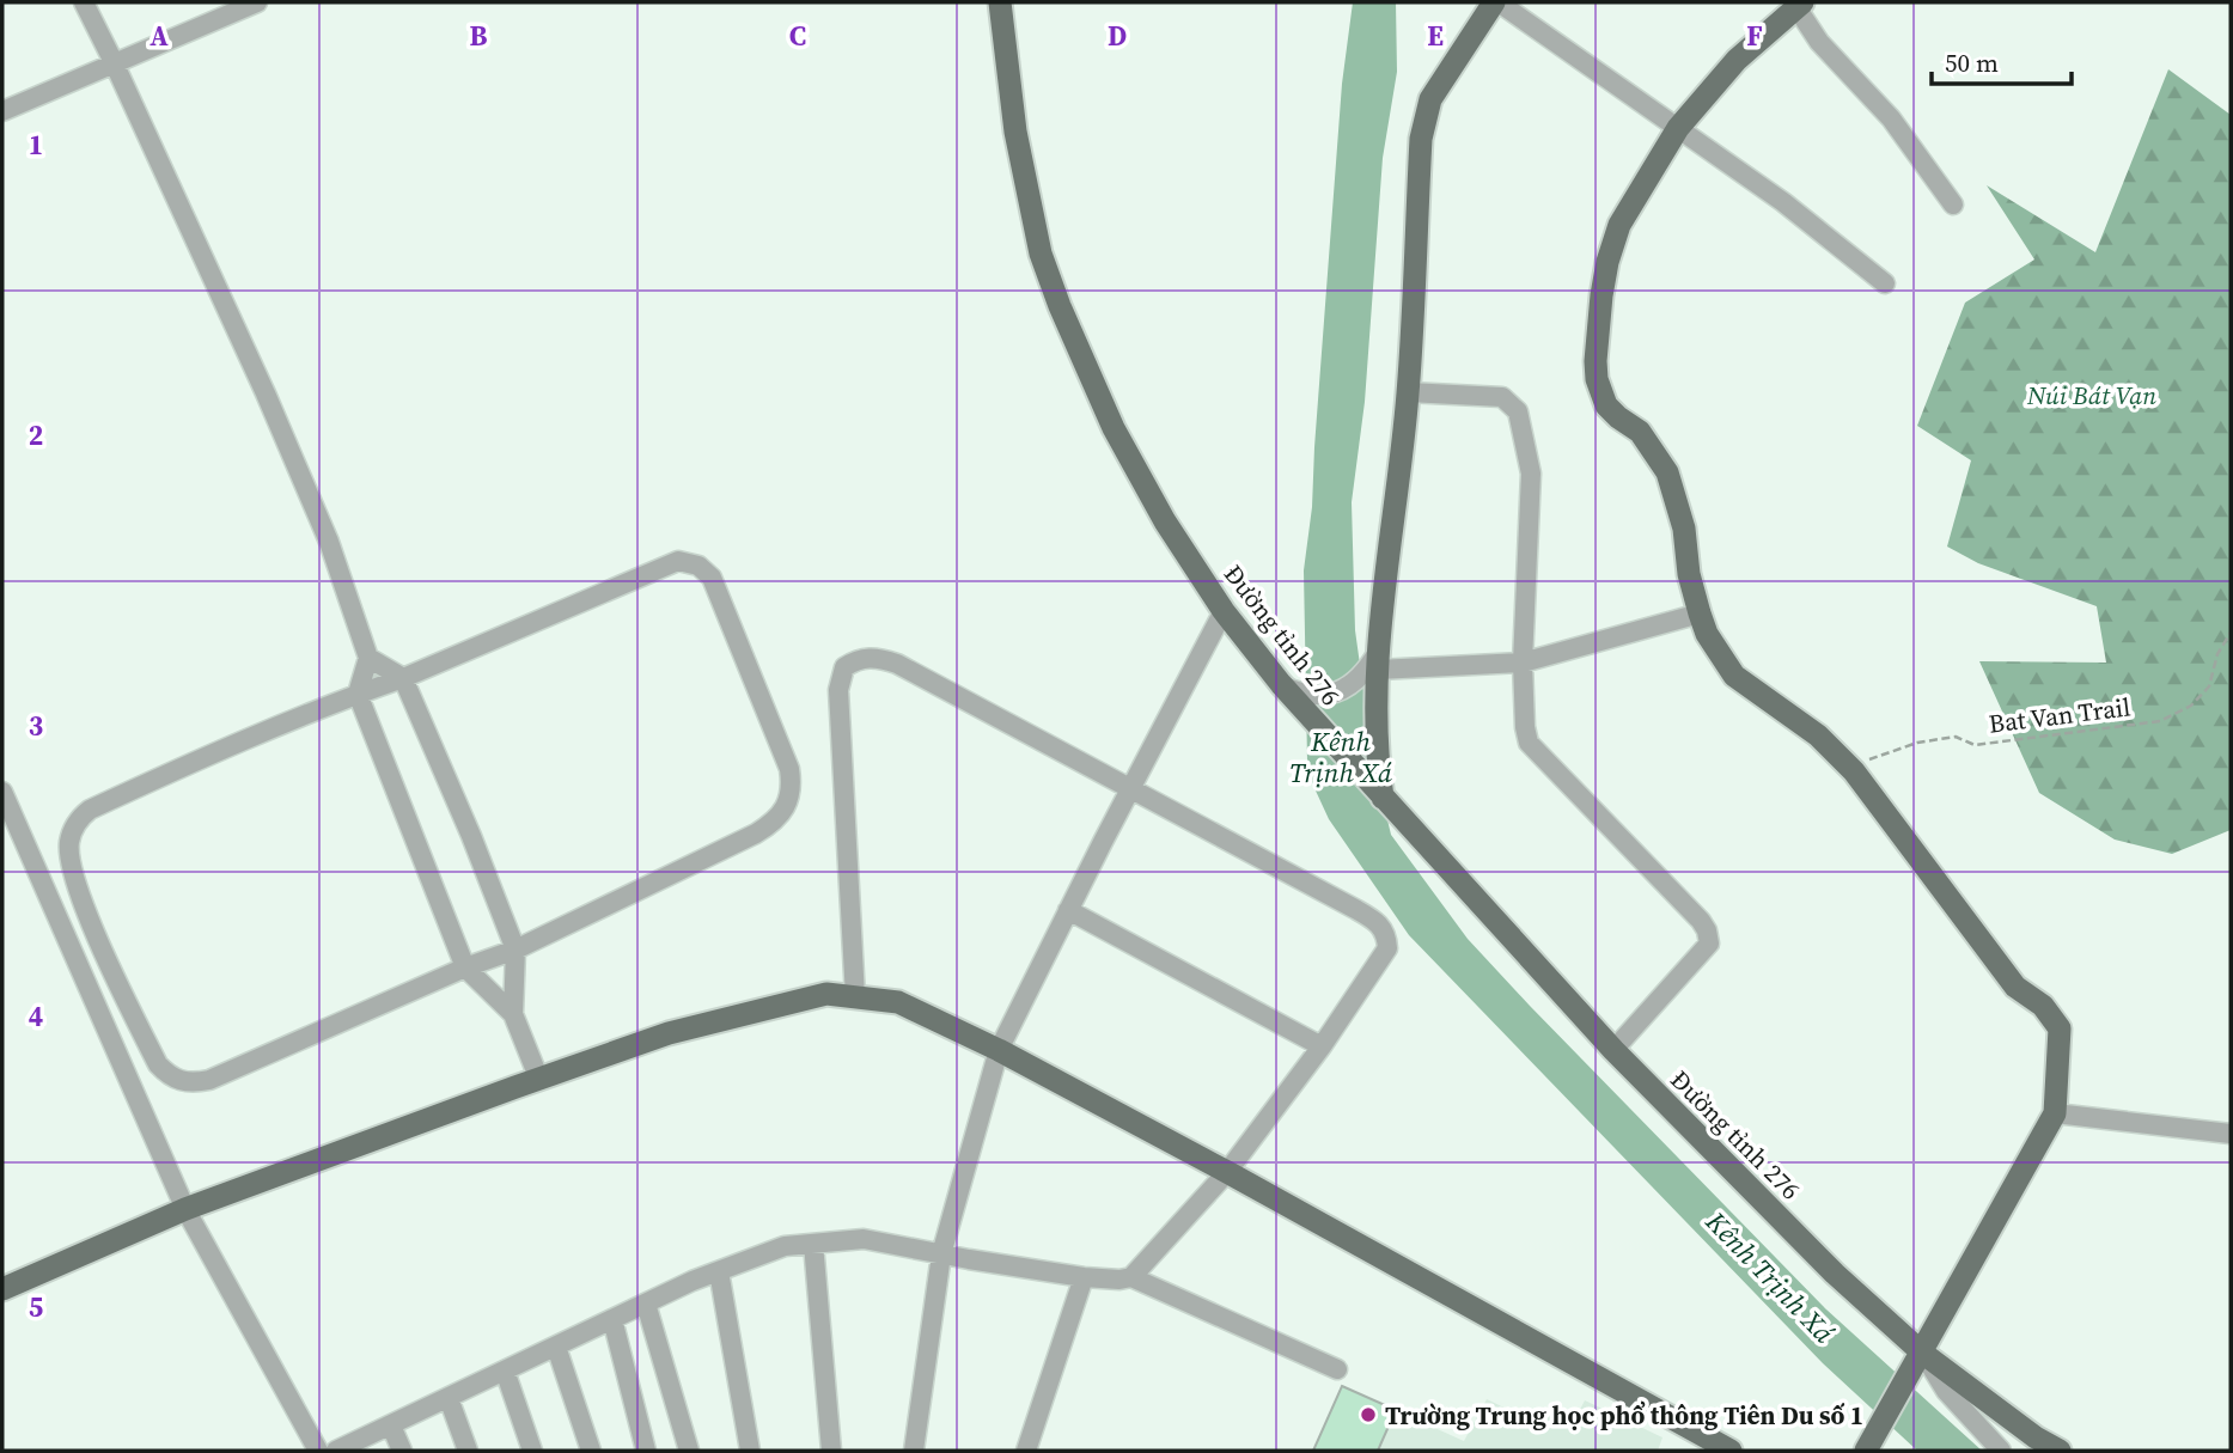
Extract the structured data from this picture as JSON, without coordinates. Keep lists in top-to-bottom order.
{
  "streets": {
    "main road": ["Đường tỉnh 276"],
    "path": ["Bat Van Trail"]
  },
  "water": ["Kênh Trịnh Xá"],
  "parks": ["Núi Bát Vạn"],
  "places": ["Trường Trung học phổ thông Tiên Du số 1"],
  "scale_bar": "50 m",
  "grid": {
    "columns": [
      "A",
      "B",
      "C",
      "D",
      "E",
      "F"
    ],
    "rows": [
      "1",
      "2",
      "3",
      "4",
      "5"
    ]
  }
}
